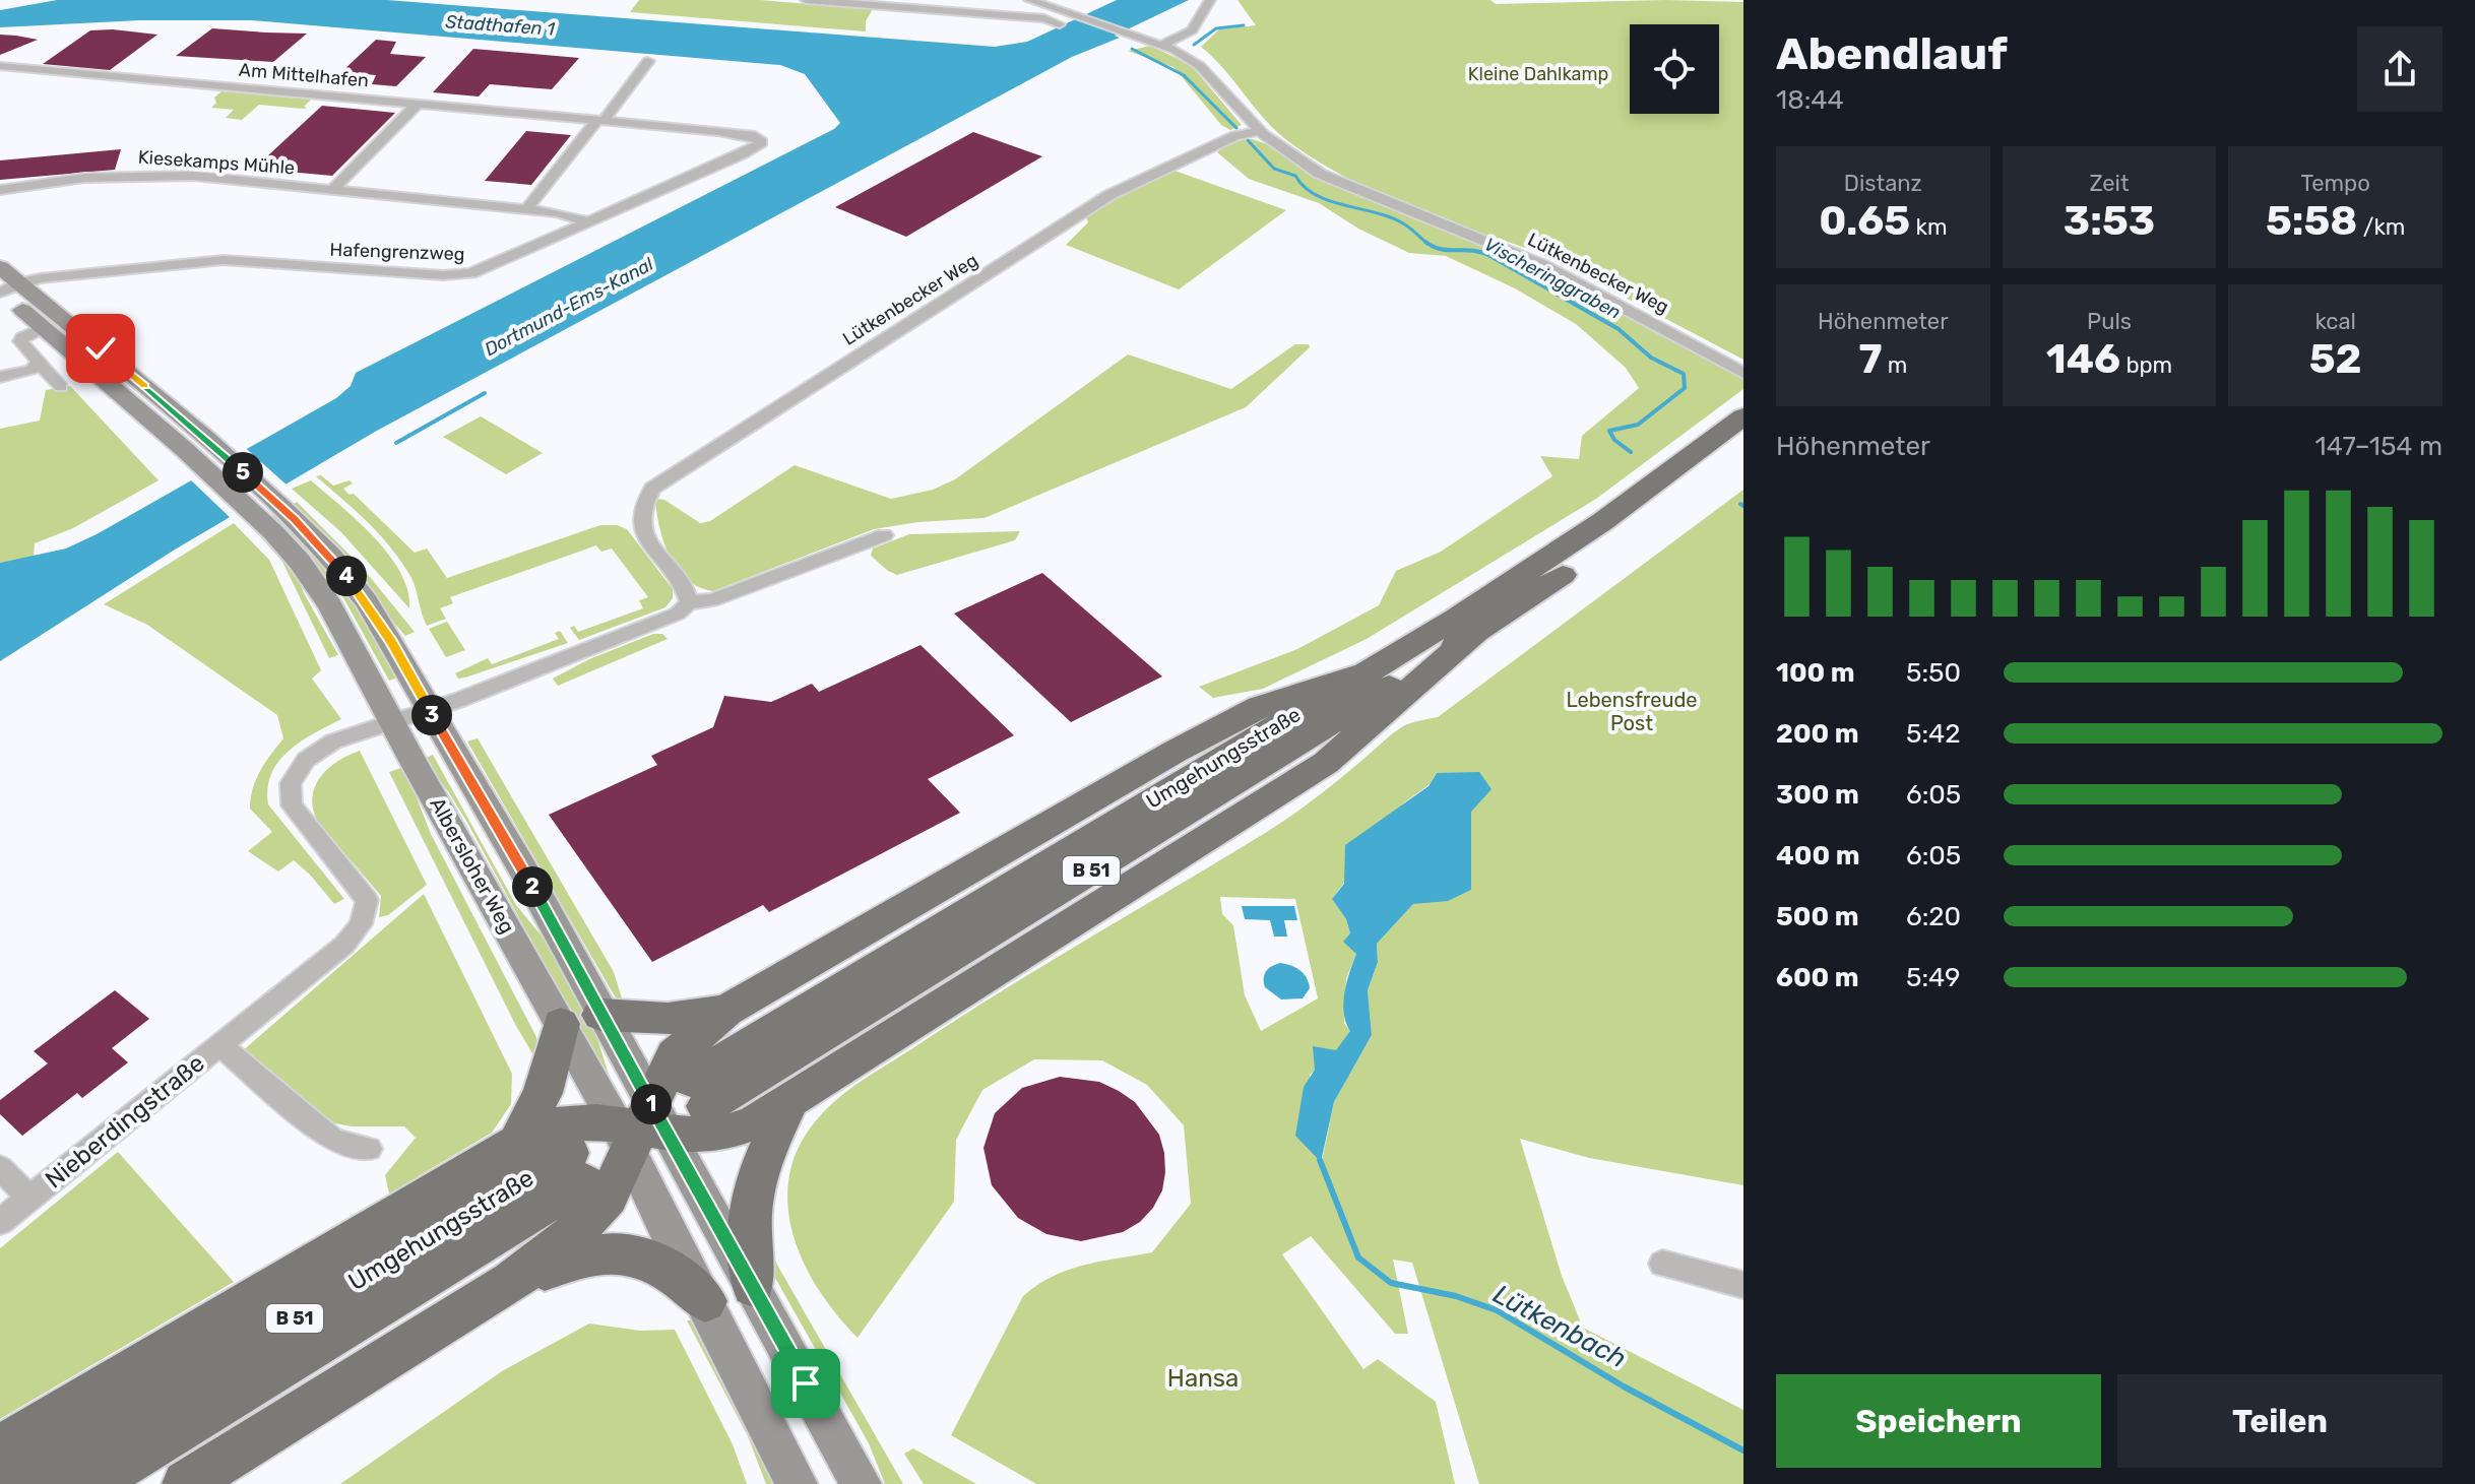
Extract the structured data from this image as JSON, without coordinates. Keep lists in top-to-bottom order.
{
  "streets": {
    "highway": ["Umgehungsstraße", "B 51"],
    "main road": ["Albersloher Weg"],
    "street": [
      "Am Mittelhafen",
      "Kiesekamps Mühle",
      "Hafengrenzweg",
      "Lütkenbecker Weg",
      "Nieberdingstraße"
    ]
  },
  "crossings": [
    ["Am Mittelhafen", "Hafengrenzweg"],
    ["Kiesekamps Mühle", "Hafengrenzweg"],
    ["Hafengrenzweg", "Albersloher Weg"],
    ["Lütkenbecker Weg", "Nieberdingstraße"],
    ["Umgehungsstraße", "B 51"],
    ["Albersloher Weg", "B 51"],
    ["Albersloher Weg", "Nieberdingstraße"]
  ],
  "water": [
    "Stadthafen 1",
    "Vischeringgraben",
    "Dortmund-Ems-Kanal",
    "Lütkenbach"
  ],
  "parks": ["Kleine Dahlkamp", "Lebensfreude Post", "Hansa"],
  "page": {
    "heading": ["Abendlauf", "18:44"],
    "stats": [
      ["Distanz", "0.65 km"],
      ["Zeit", "3:53"],
      ["Tempo", "5:58 /km"],
      ["Höhenmeter", "7 m"],
      ["Puls", "146 bpm"],
      ["kcal", "52"]
    ],
    "chart": ["Höhenmeter", "147–154 m"],
    "pins": [
      "5",
      "4",
      "3",
      "2",
      "1"
    ],
    "list": [
      {
        "name": "100 m",
        "note": "5:50"
      },
      {
        "name": "200 m",
        "note": "5:42"
      },
      {
        "name": "300 m",
        "note": "6:05"
      },
      {
        "name": "400 m",
        "note": "6:05"
      },
      {
        "name": "500 m",
        "note": "6:20"
      },
      {
        "name": "600 m",
        "note": "5:49"
      }
    ],
    "buttons": ["Speichern", "Teilen"]
  }
}
